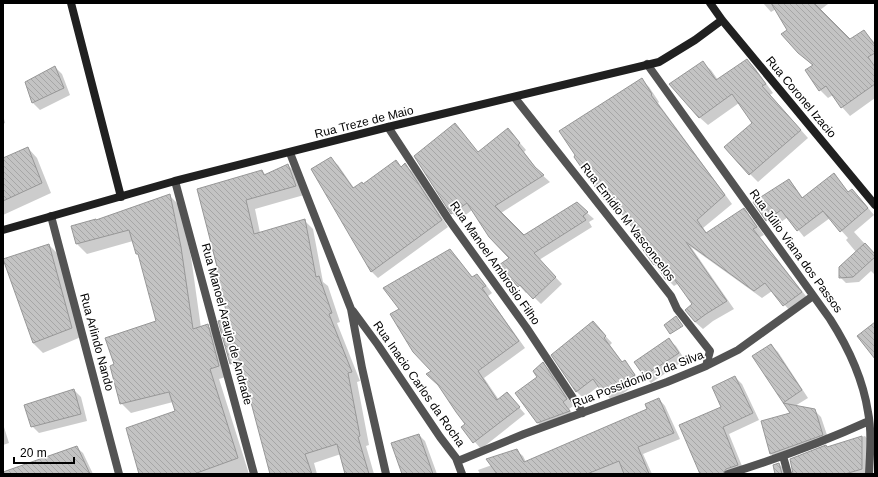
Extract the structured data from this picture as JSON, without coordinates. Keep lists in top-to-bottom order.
{
  "streets": {
    "street": [
      "Rua Coronel Izacio",
      "Rua Treze de Maio",
      "Rua Emidio M Vasconcelos",
      "Rua Júlio Viana dos Passos",
      "Rua Manoel Ambrosio Filho",
      "Rua Manoel Araujo de Andrade",
      "Rua Arlindo Nando",
      "Rua Possidonio J da Silva",
      "Rua Inacio Carlos da Rocha"
    ]
  },
  "crossings": [
    ["Rua Coronel Izacio", "Rua Treze de Maio"],
    ["Rua Treze de Maio", "Rua Emidio M Vasconcelos"],
    ["Rua Treze de Maio", "Rua Júlio Viana dos Passos"],
    ["Rua Treze de Maio", "Rua Manoel Ambrosio Filho"],
    ["Rua Treze de Maio", "Rua Manoel Araujo de Andrade"],
    ["Rua Treze de Maio", "Rua Arlindo Nando"],
    ["Rua Treze de Maio", "Rua Inacio Carlos da Rocha"],
    ["Rua Emidio M Vasconcelos", "Rua Possidonio J da Silva"],
    ["Rua Júlio Viana dos Passos", "Rua Possidonio J da Silva"],
    ["Rua Manoel Ambrosio Filho", "Rua Possidonio J da Silva"],
    ["Rua Possidonio J da Silva", "Rua Inacio Carlos da Rocha"]
  ],
  "scale_bar": "20 m"
}
